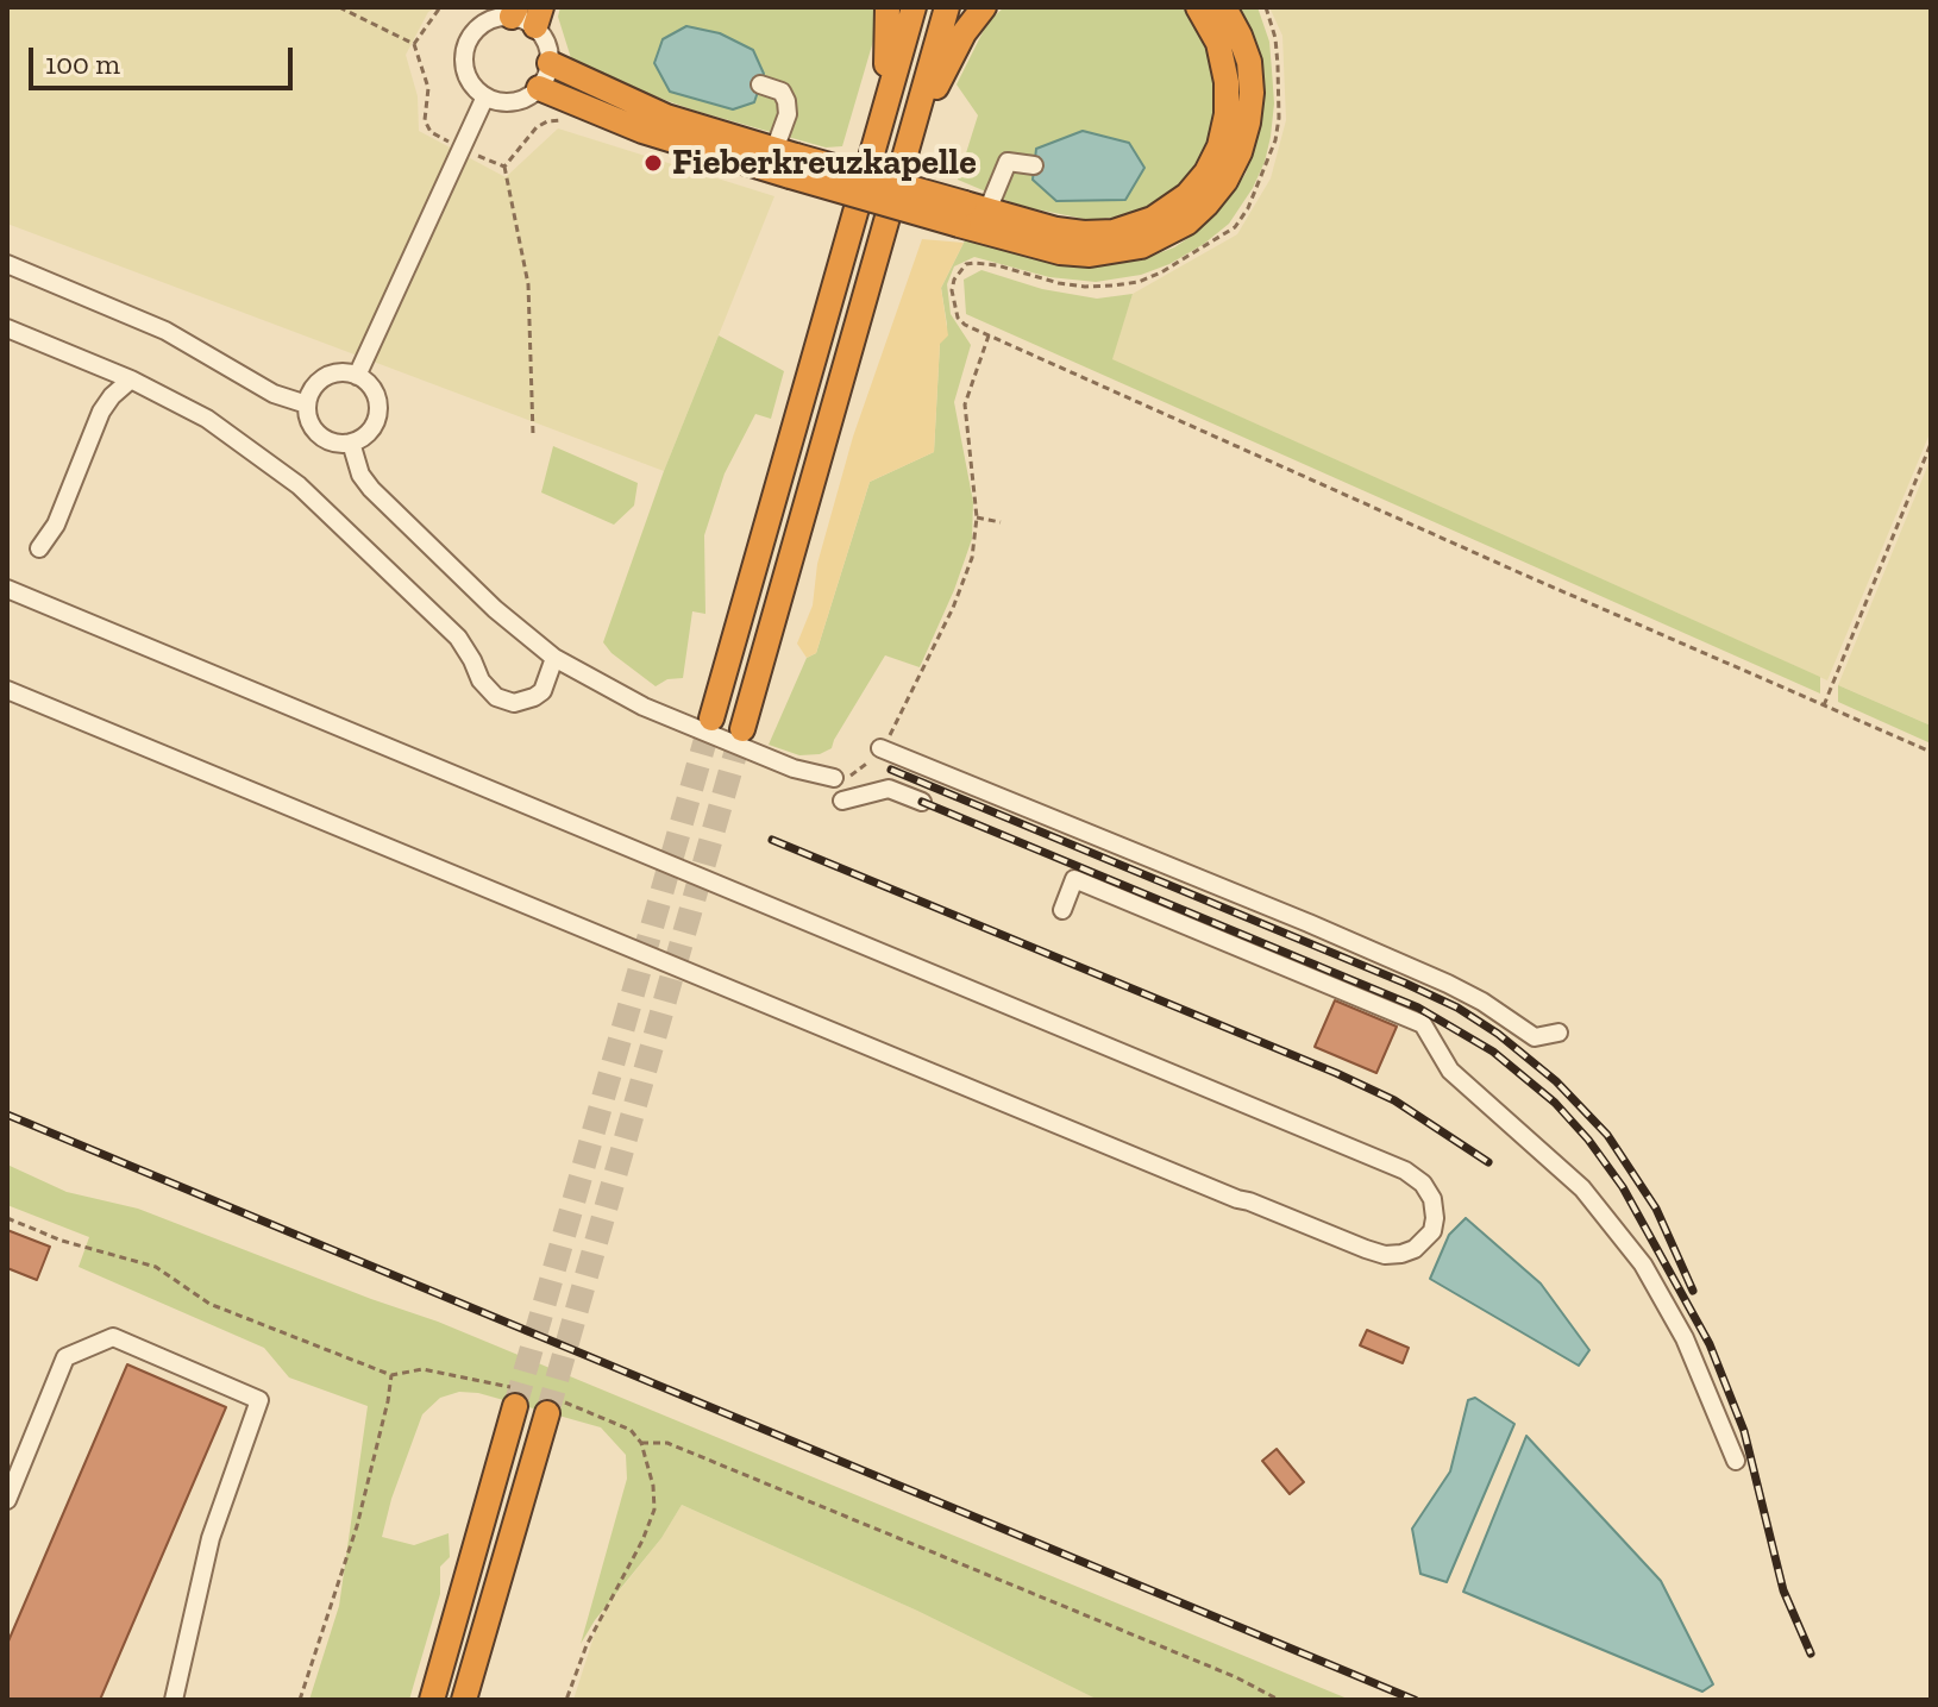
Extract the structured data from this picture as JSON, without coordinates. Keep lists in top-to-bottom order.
{
  "places": ["Fieberkreuzkapelle"],
  "scale_bar": "100 m"
}
